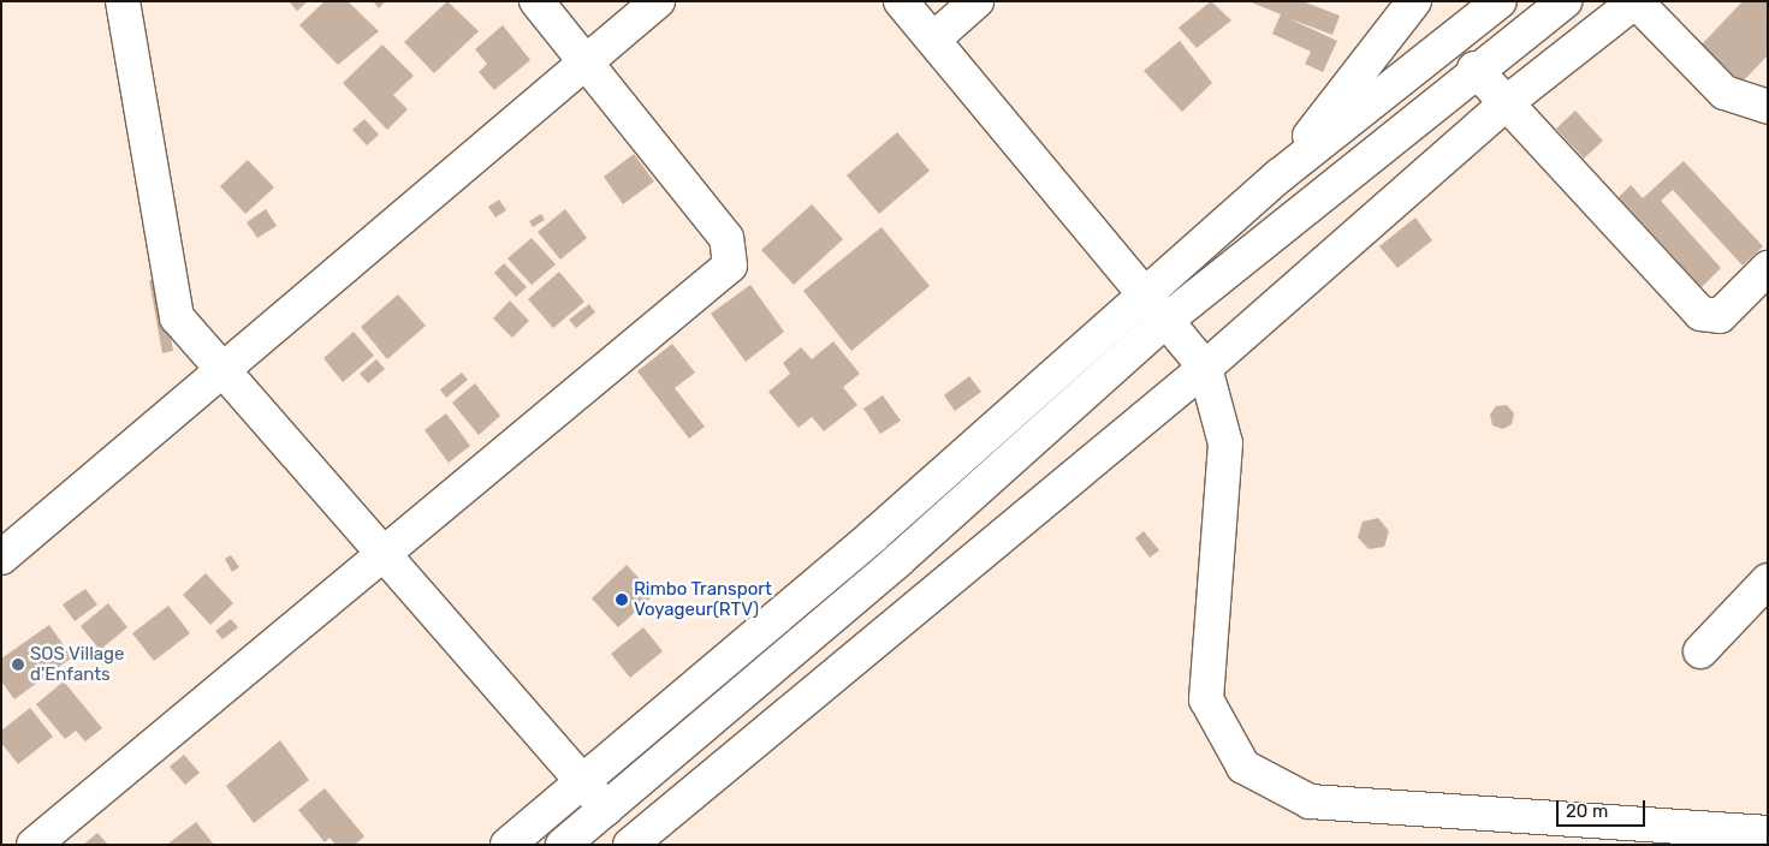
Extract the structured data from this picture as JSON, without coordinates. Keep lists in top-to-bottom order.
{
  "places": ["Rimbo Transport Voyageur(RTV)", "SOS Village d'Enfants"],
  "scale_bar": "20 m"
}
